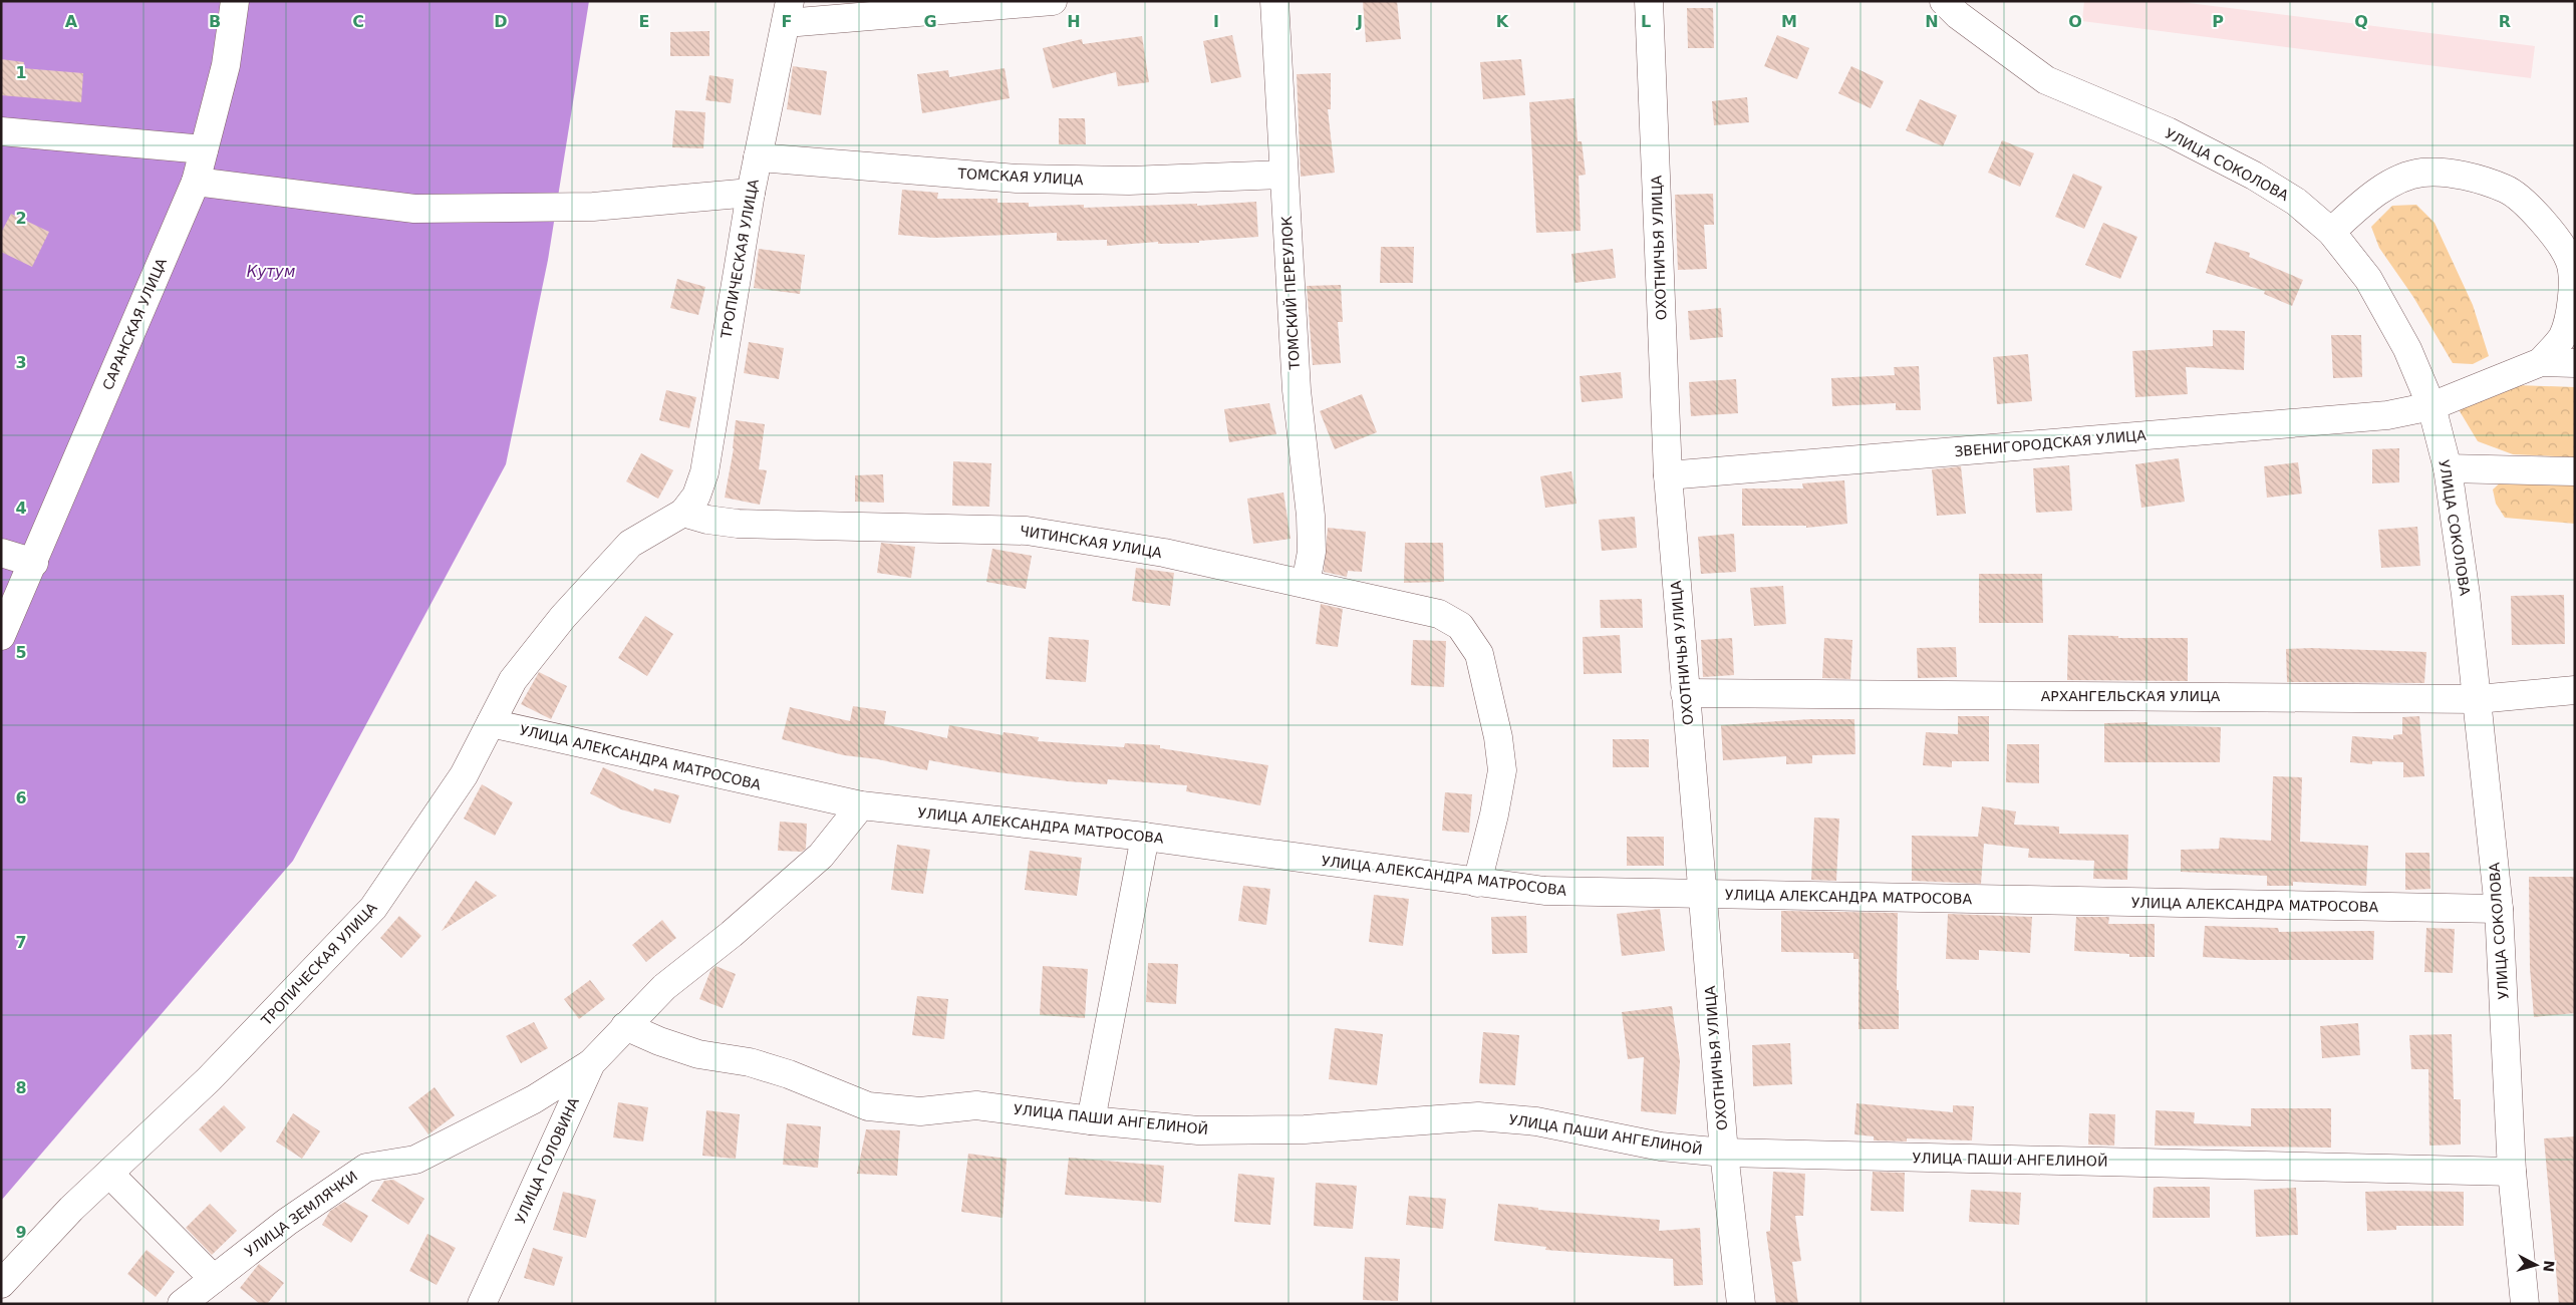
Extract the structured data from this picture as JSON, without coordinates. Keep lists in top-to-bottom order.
{
  "streets": {
    "street": [
      "УЛИЦА СОКОЛОВА",
      "ТОМСКАЯ УЛИЦА",
      "ОХОТНИЧЬЯ УЛИЦА",
      "ТРОПИЧЕСКАЯ УЛИЦА",
      "ТОМСКИЙ ПЕРЕУЛОК",
      "САРАНСКАЯ УЛИЦА",
      "ЗВЕНИГОРОДСКАЯ УЛИЦА",
      "ЧИТИНСКАЯ УЛИЦА",
      "АРХАНГЕЛЬСКАЯ УЛИЦА",
      "УЛИЦА АЛЕКСАНДРА МАТРОСОВА",
      "УЛИЦА ПАШИ АНГЕЛИНОЙ",
      "УЛИЦА ГОЛОВИНА",
      "УЛИЦА ЗЕМЛЯЧКИ"
    ]
  },
  "crossings": [
    ["УЛИЦА СОКОЛОВА", "ЗВЕНИГОРОДСКАЯ УЛИЦА"],
    ["УЛИЦА СОКОЛОВА", "АРХАНГЕЛЬСКАЯ УЛИЦА"],
    ["УЛИЦА СОКОЛОВА", "УЛИЦА АЛЕКСАНДРА МАТРОСОВА"],
    ["УЛИЦА СОКОЛОВА", "УЛИЦА ПАШИ АНГЕЛИНОЙ"],
    ["ТОМСКАЯ УЛИЦА", "ТРОПИЧЕСКАЯ УЛИЦА"],
    ["ТОМСКАЯ УЛИЦА", "ТОМСКИЙ ПЕРЕУЛОК"],
    ["ОХОТНИЧЬЯ УЛИЦА", "ЗВЕНИГОРОДСКАЯ УЛИЦА"],
    ["ОХОТНИЧЬЯ УЛИЦА", "АРХАНГЕЛЬСКАЯ УЛИЦА"],
    ["ОХОТНИЧЬЯ УЛИЦА", "УЛИЦА АЛЕКСАНДРА МАТРОСОВА"],
    ["ОХОТНИЧЬЯ УЛИЦА", "УЛИЦА ПАШИ АНГЕЛИНОЙ"],
    ["ТРОПИЧЕСКАЯ УЛИЦА", "ЧИТИНСКАЯ УЛИЦА"],
    ["ТРОПИЧЕСКАЯ УЛИЦА", "УЛИЦА АЛЕКСАНДРА МАТРОСОВА"],
    ["ТОМСКИЙ ПЕРЕУЛОК", "ЧИТИНСКАЯ УЛИЦА"],
    ["ЧИТИНСКАЯ УЛИЦА", "УЛИЦА АЛЕКСАНДРА МАТРОСОВА"],
    ["УЛИЦА АЛЕКСАНДРА МАТРОСОВА", "УЛИЦА ГОЛОВИНА"],
    ["УЛИЦА ПАШИ АНГЕЛИНОЙ", "УЛИЦА ГОЛОВИНА"],
    ["УЛИЦА ГОЛОВИНА", "УЛИЦА ЗЕМЛЯЧКИ"]
  ],
  "water": ["Кутум"],
  "north": "right",
  "grid": {
    "columns": [
      "A",
      "B",
      "C",
      "D",
      "E",
      "F",
      "G",
      "H",
      "I",
      "J",
      "K",
      "L",
      "M",
      "N",
      "O",
      "P",
      "Q",
      "R"
    ],
    "rows": [
      "1",
      "2",
      "3",
      "4",
      "5",
      "6",
      "7",
      "8",
      "9"
    ]
  }
}
